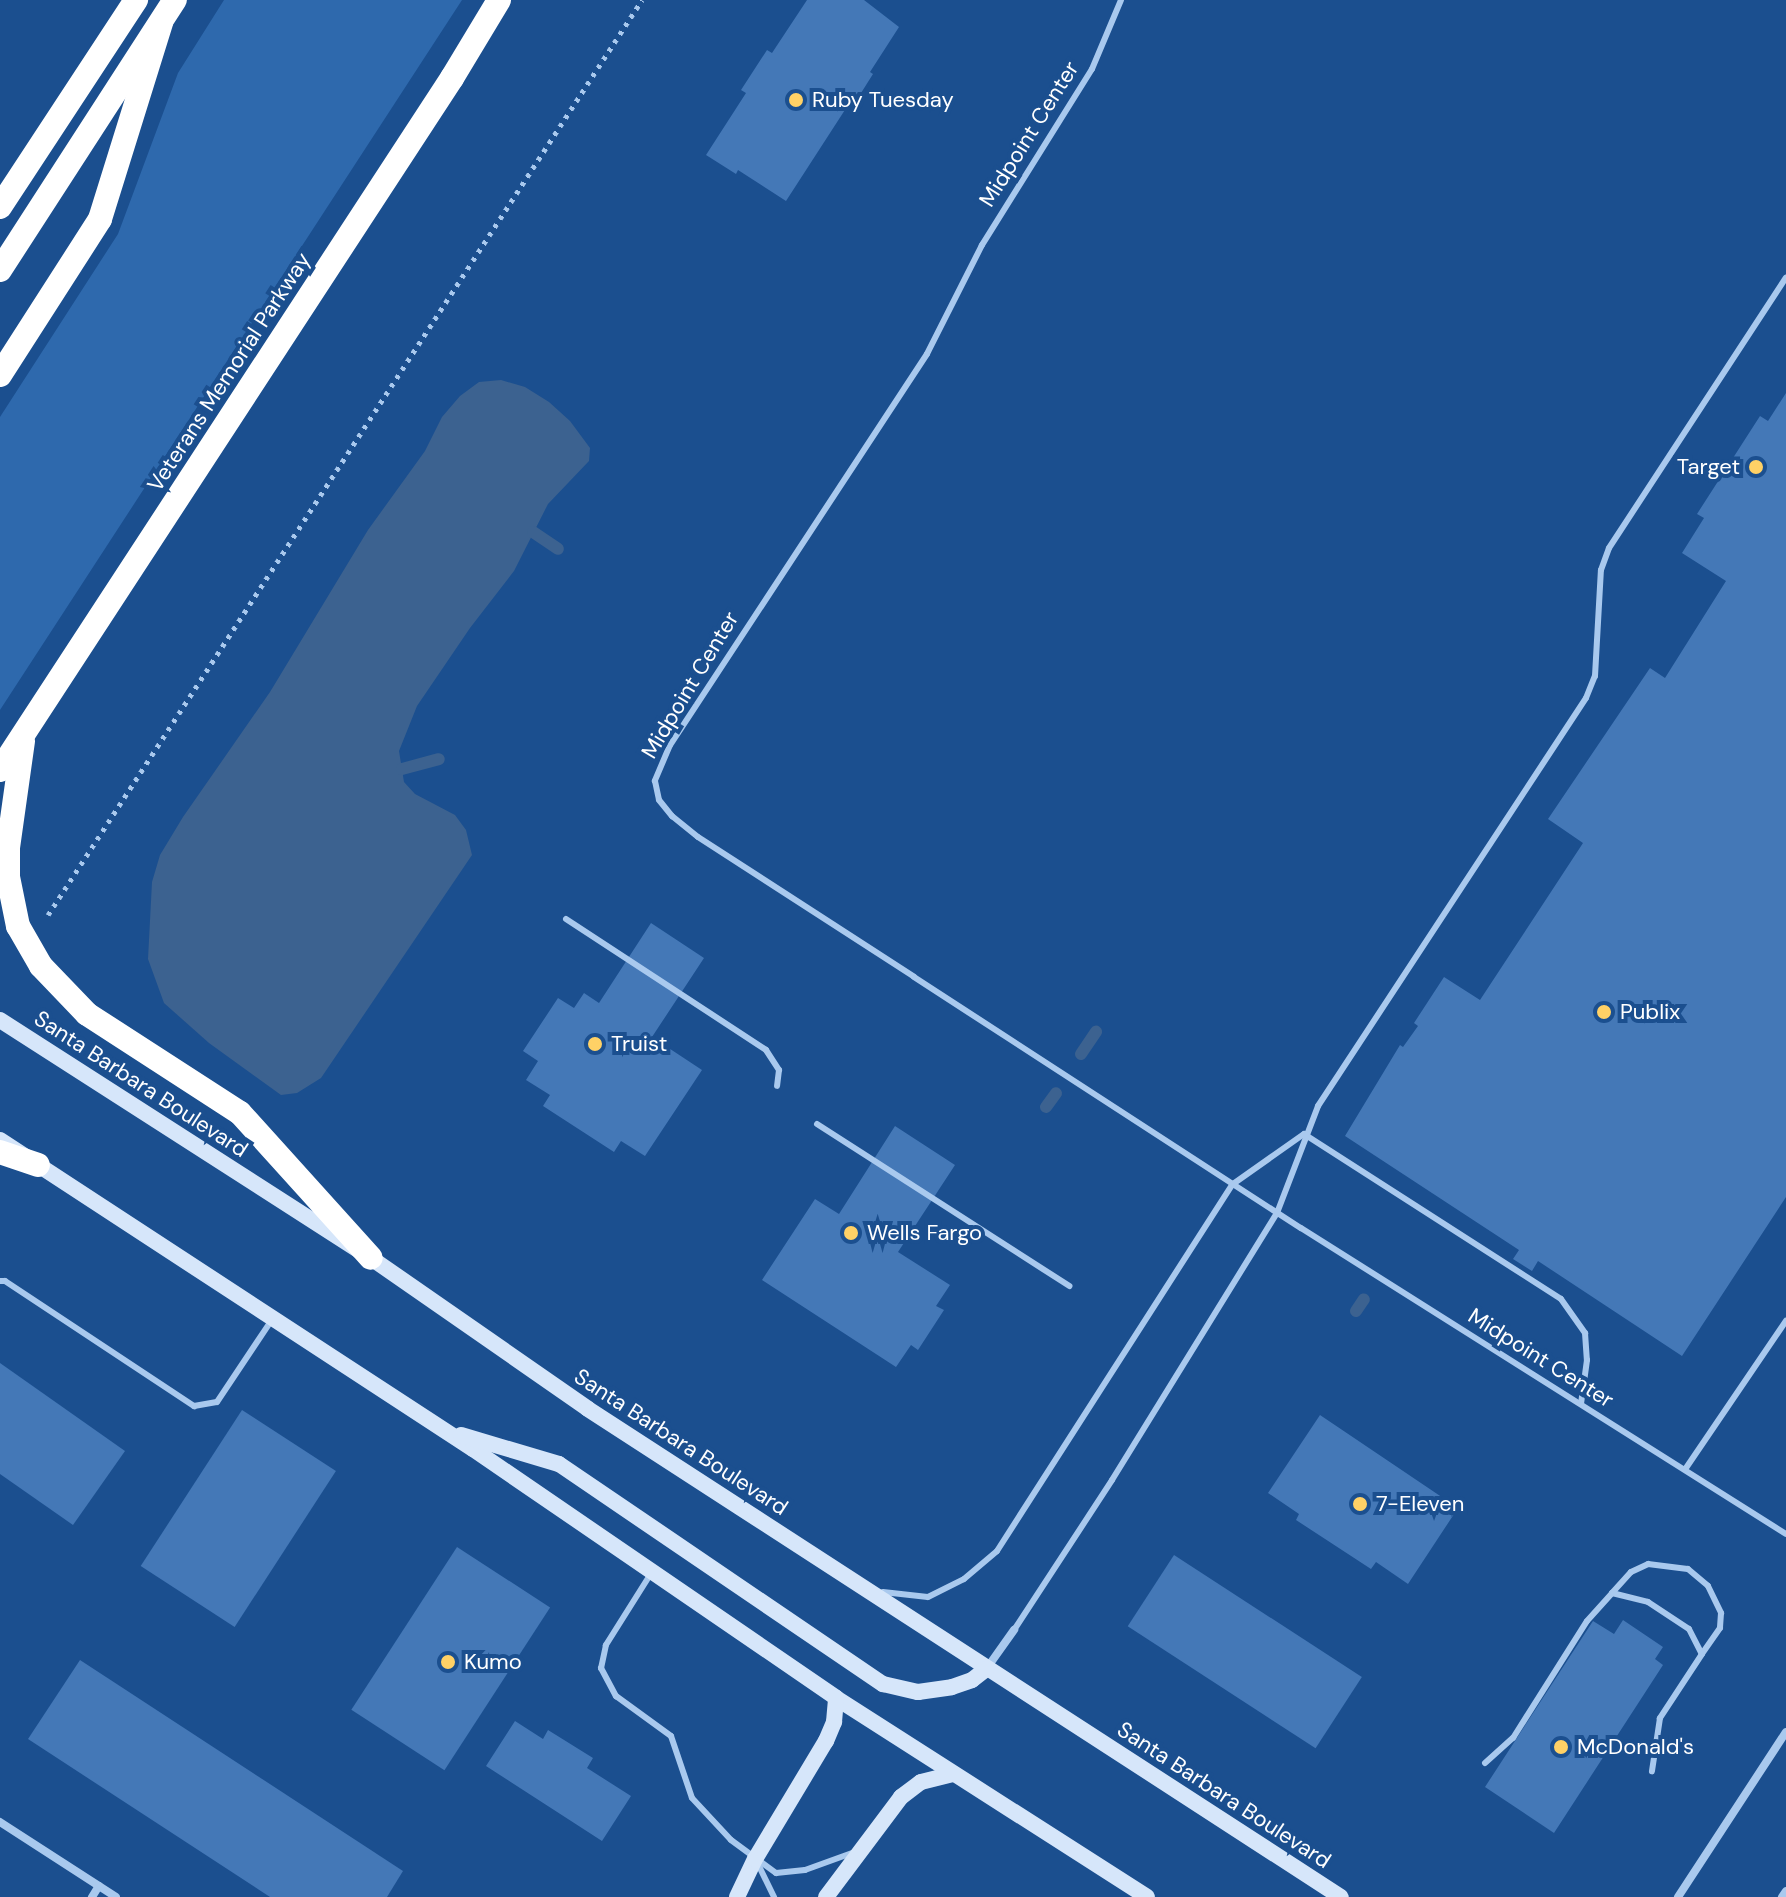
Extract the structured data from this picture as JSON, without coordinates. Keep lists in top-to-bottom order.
{
  "streets": {
    "highway": ["Veterans Memorial Parkway"],
    "main road": ["Santa Barbara Boulevard"],
    "lane": ["Midpoint Center"]
  },
  "places": [
    "Ruby Tuesday",
    "Target",
    "Publix",
    "Truist",
    "Wells Fargo",
    "7-Eleven",
    "Kumo",
    "McDonald's"
  ]
}
